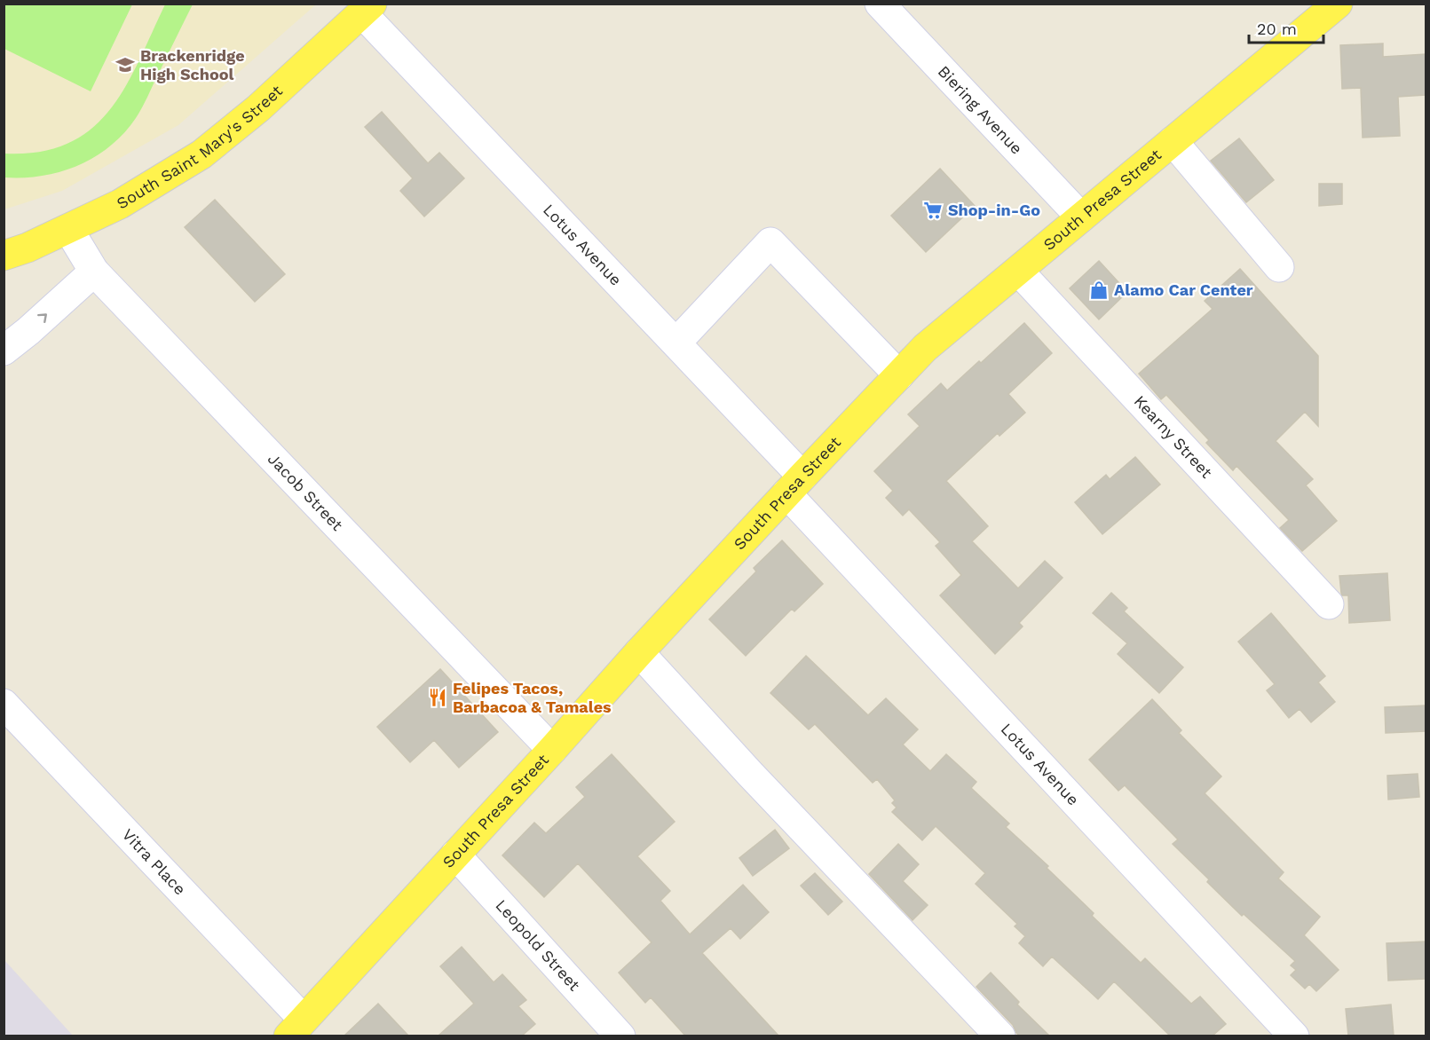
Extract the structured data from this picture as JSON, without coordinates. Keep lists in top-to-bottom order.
{
  "streets": {
    "main road": ["South Saint Mary's Street", "South Presa Street"],
    "street": [
      "Biering Avenue",
      "Lotus Avenue",
      "Kearny Street",
      "Jacob Street",
      "Vitra Place",
      "Leopold Street"
    ]
  },
  "crossings": [
    ["Biering Avenue", "South Presa Street"],
    ["South Saint Mary's Street", "Lotus Avenue"],
    ["South Saint Mary's Street", "Jacob Street"],
    ["South Presa Street", "Lotus Avenue"],
    ["South Presa Street", "Kearny Street"],
    ["South Presa Street", "Jacob Street"],
    ["South Presa Street", "Vitra Place"],
    ["South Presa Street", "Leopold Street"]
  ],
  "places": {
    "school or university": ["Brackenridge High School"],
    "supermarket": ["Shop-in-Go"],
    "shop": ["Alamo Car Center"],
    "restaurant": ["Felipes Tacos, Barbacoa & Tamales"]
  },
  "scale_bar": "20 m"
}
